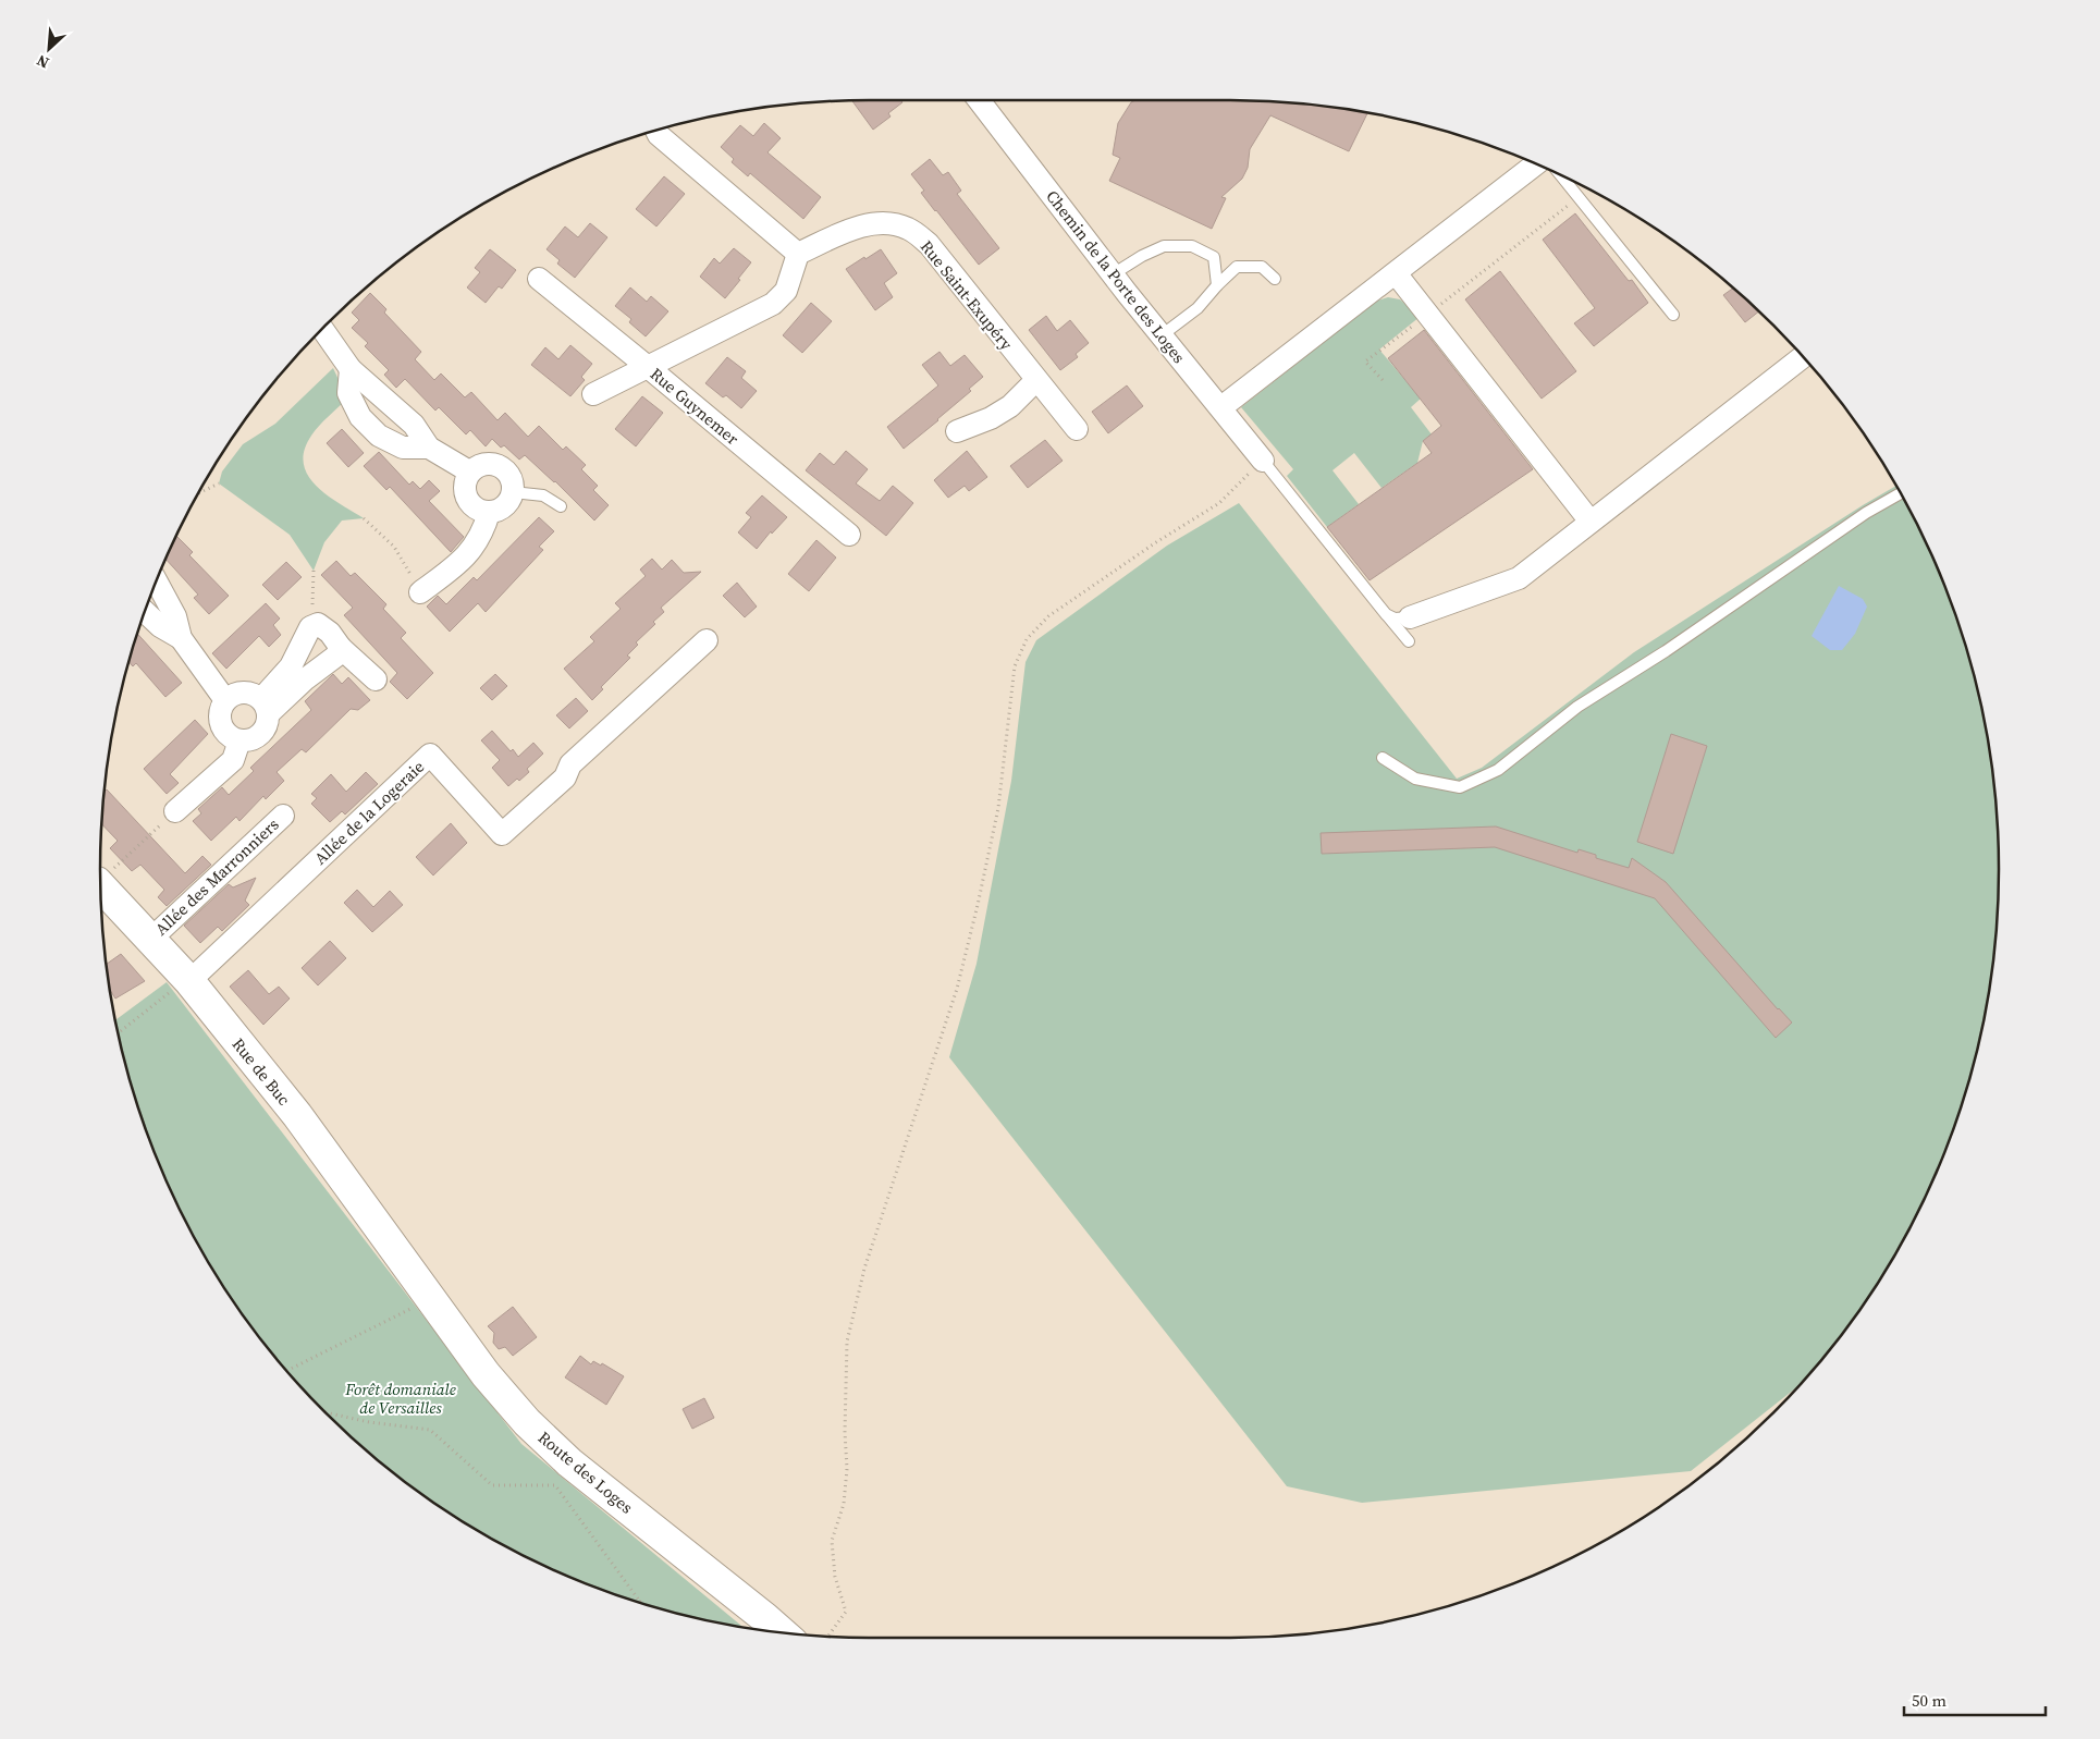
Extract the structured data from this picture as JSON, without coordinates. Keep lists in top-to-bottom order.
{
  "streets": {
    "street": [
      "Chemin de la Porte des Loges",
      "Rue Saint-Exupéry",
      "Rue Guynemer",
      "Allée de la Logeraie",
      "Allée des Marronniers",
      "Rue de Buc",
      "Route des Loges"
    ]
  },
  "crossings": [
    ["Allée de la Logeraie", "Rue de Buc"],
    ["Allée des Marronniers", "Rue de Buc"],
    ["Rue de Buc", "Route des Loges"]
  ],
  "parks": ["Forêt domaniale de Versailles"],
  "scale_bar": "50 m",
  "north": "bottom left"
}
